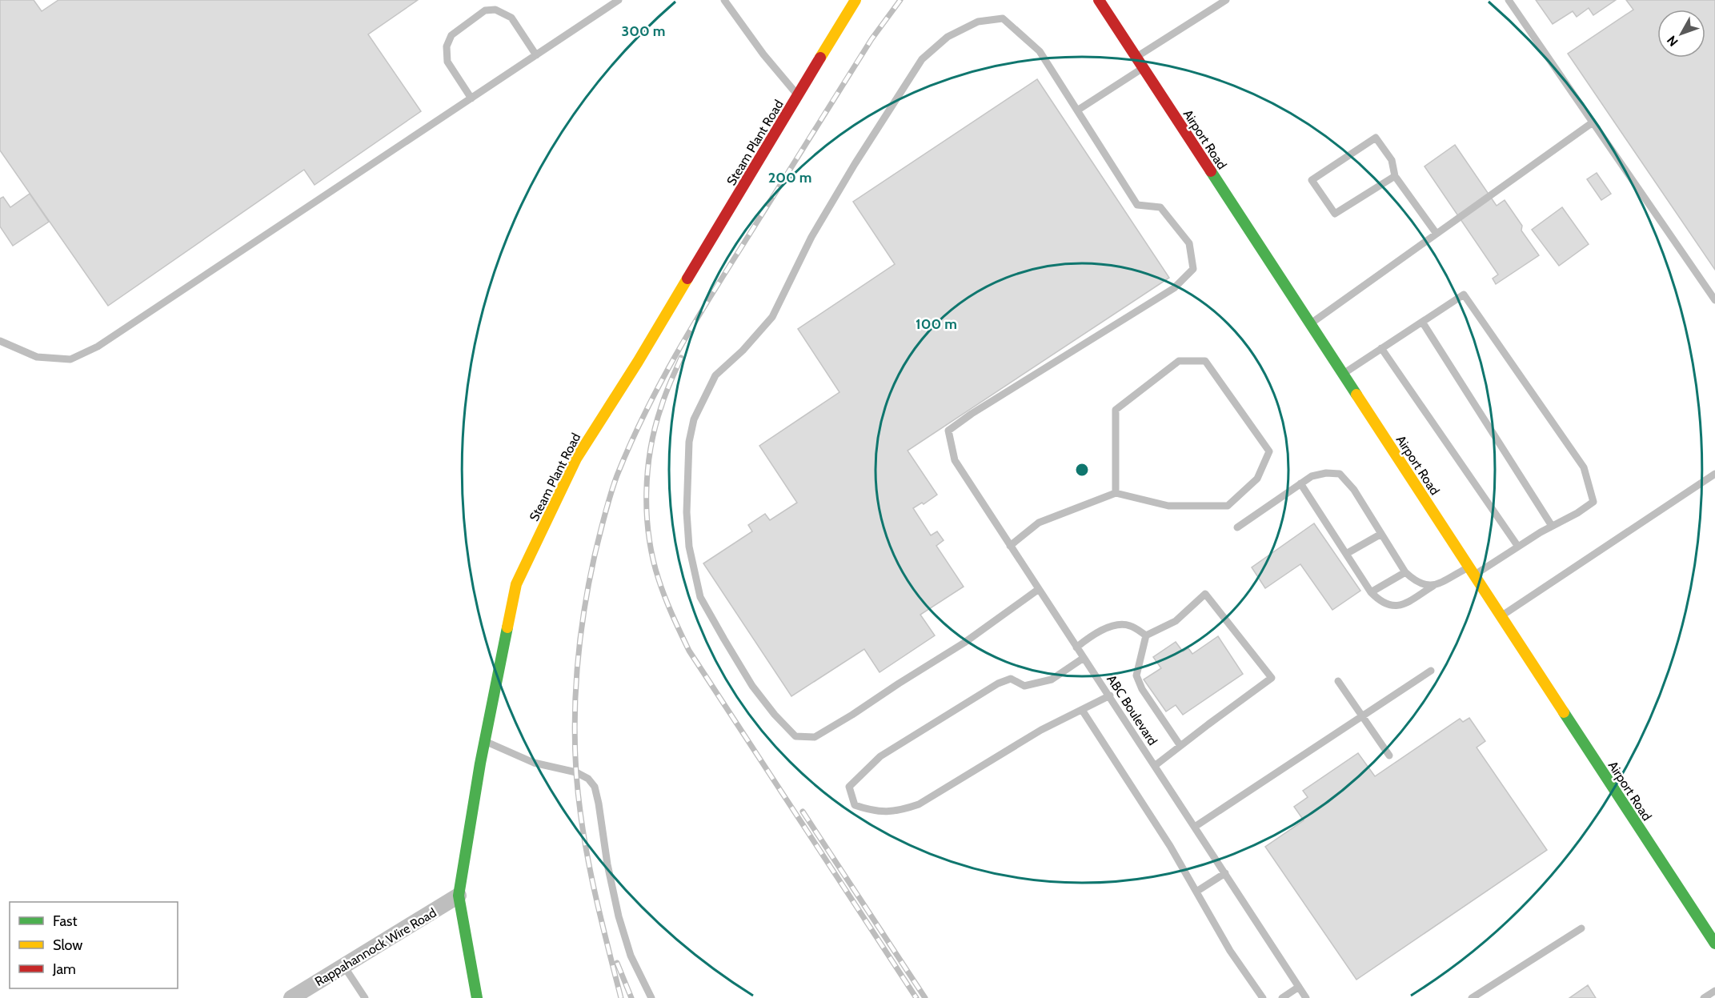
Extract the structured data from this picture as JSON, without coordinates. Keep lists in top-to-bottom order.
{
  "streets": {
    "main road": ["Airport Road", "Steam Plant Road"],
    "street": ["Rappahannock Wire Road"],
    "lane": ["ABC Boulevard"]
  },
  "crossings": [
    ["Steam Plant Road", "Rappahannock Wire Road"]
  ],
  "legend": ["Fast", "Slow", "Jam"],
  "north": "bottom left",
  "rings": ["300 m", "200 m", "100 m"]
}
